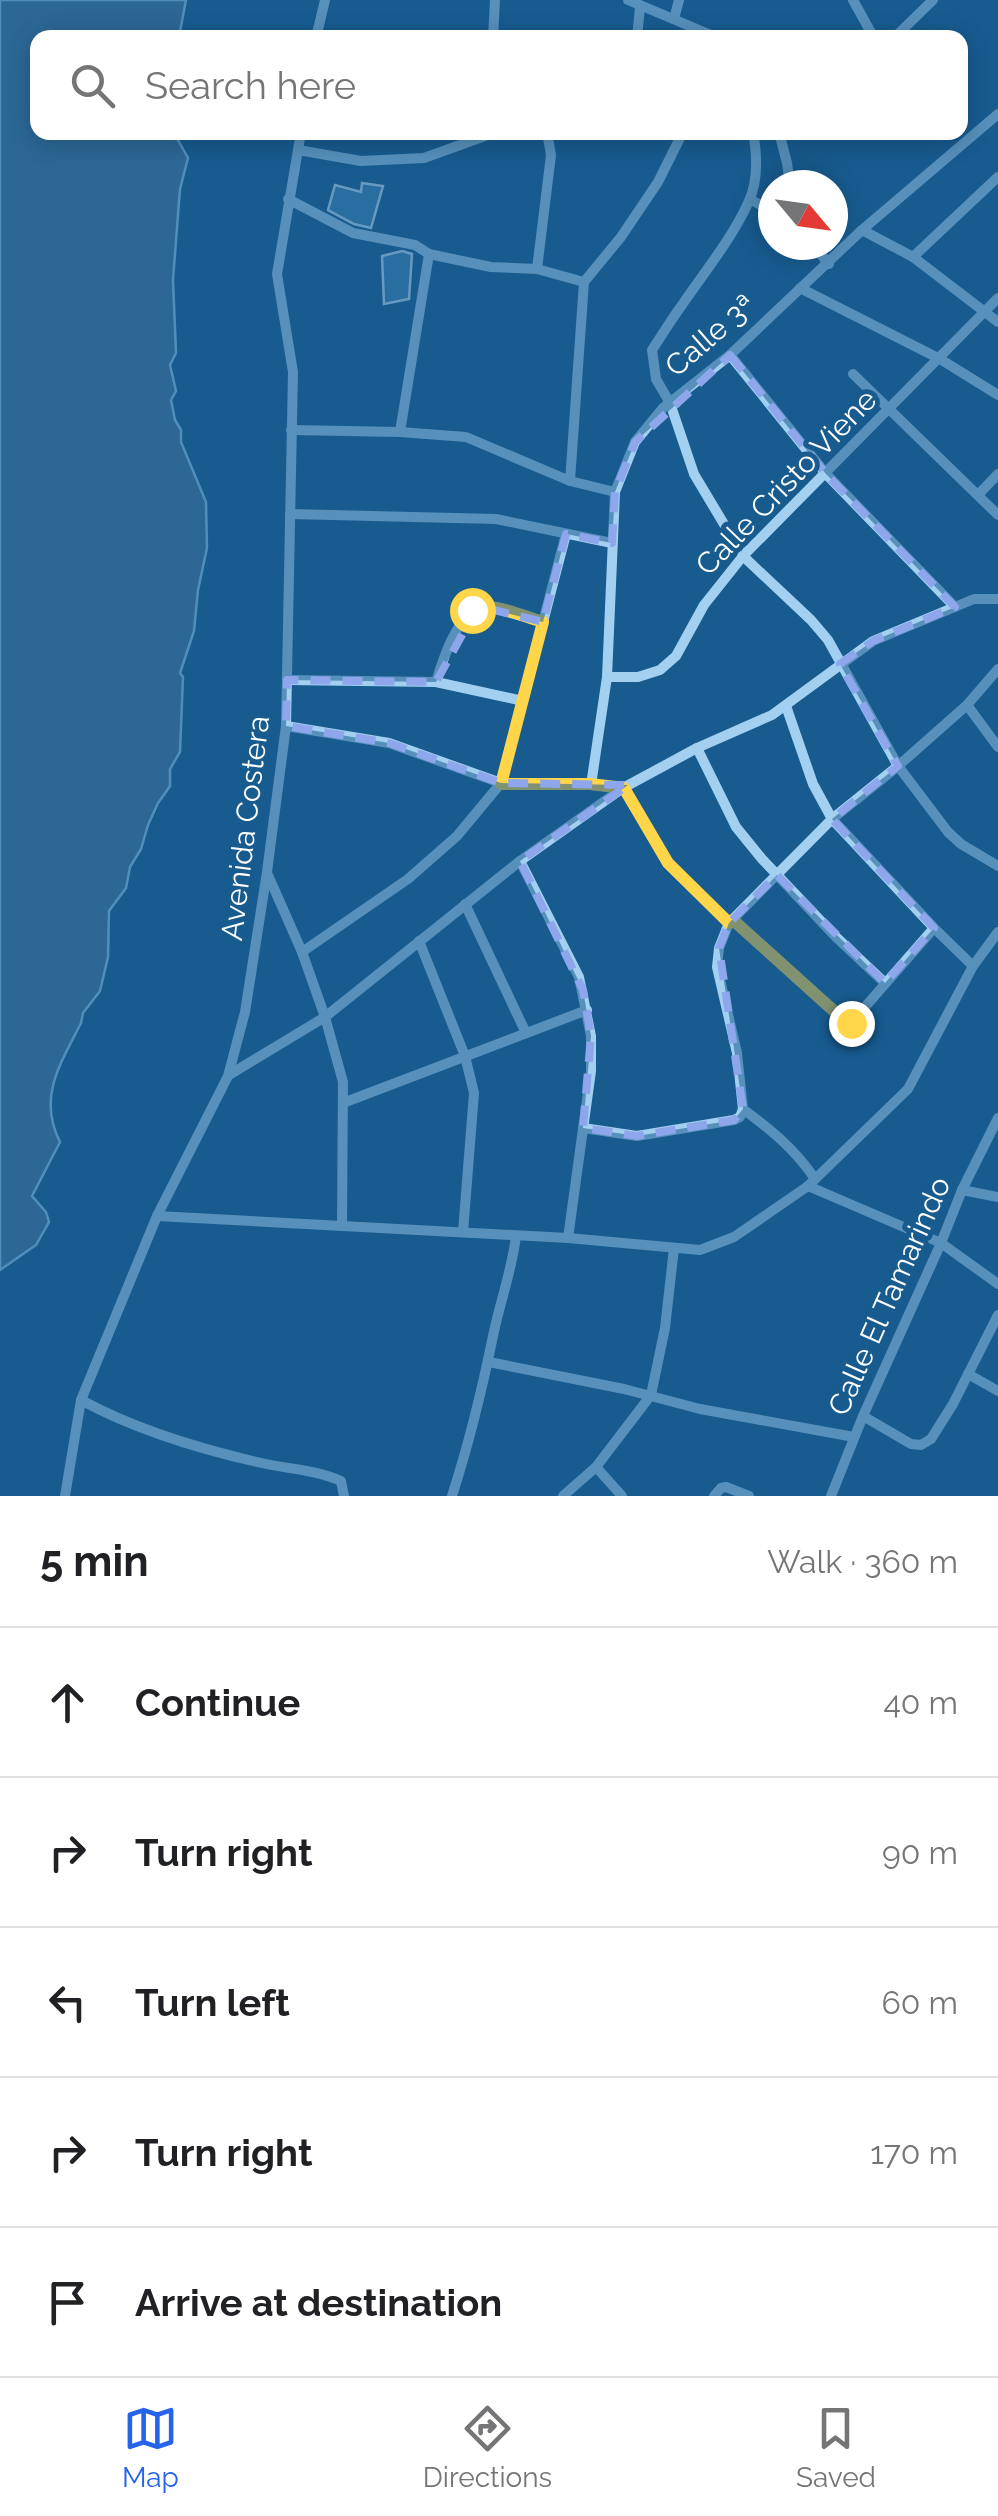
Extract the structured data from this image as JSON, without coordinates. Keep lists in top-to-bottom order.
{
  "streets": {
    "street": [
      "Calle 3ª",
      "Calle Cristo Viene",
      "Avenida Costera",
      "Calle El Tamarindo"
    ]
  },
  "crossings": [
    ["Calle 3ª", "Calle Cristo Viene"]
  ],
  "north": "bottom right",
  "page": {
    "search": "Search here",
    "heading": ["5 min", "Walk · 360 m"],
    "list": [
      ["Continue", "40 m"],
      ["Turn right", "90 m"],
      ["Turn left", "60 m"],
      ["Turn right", "170 m"],
      "Arrive at destination"
    ],
    "nav": ["Map", "Directions", "Saved"]
  }
}
